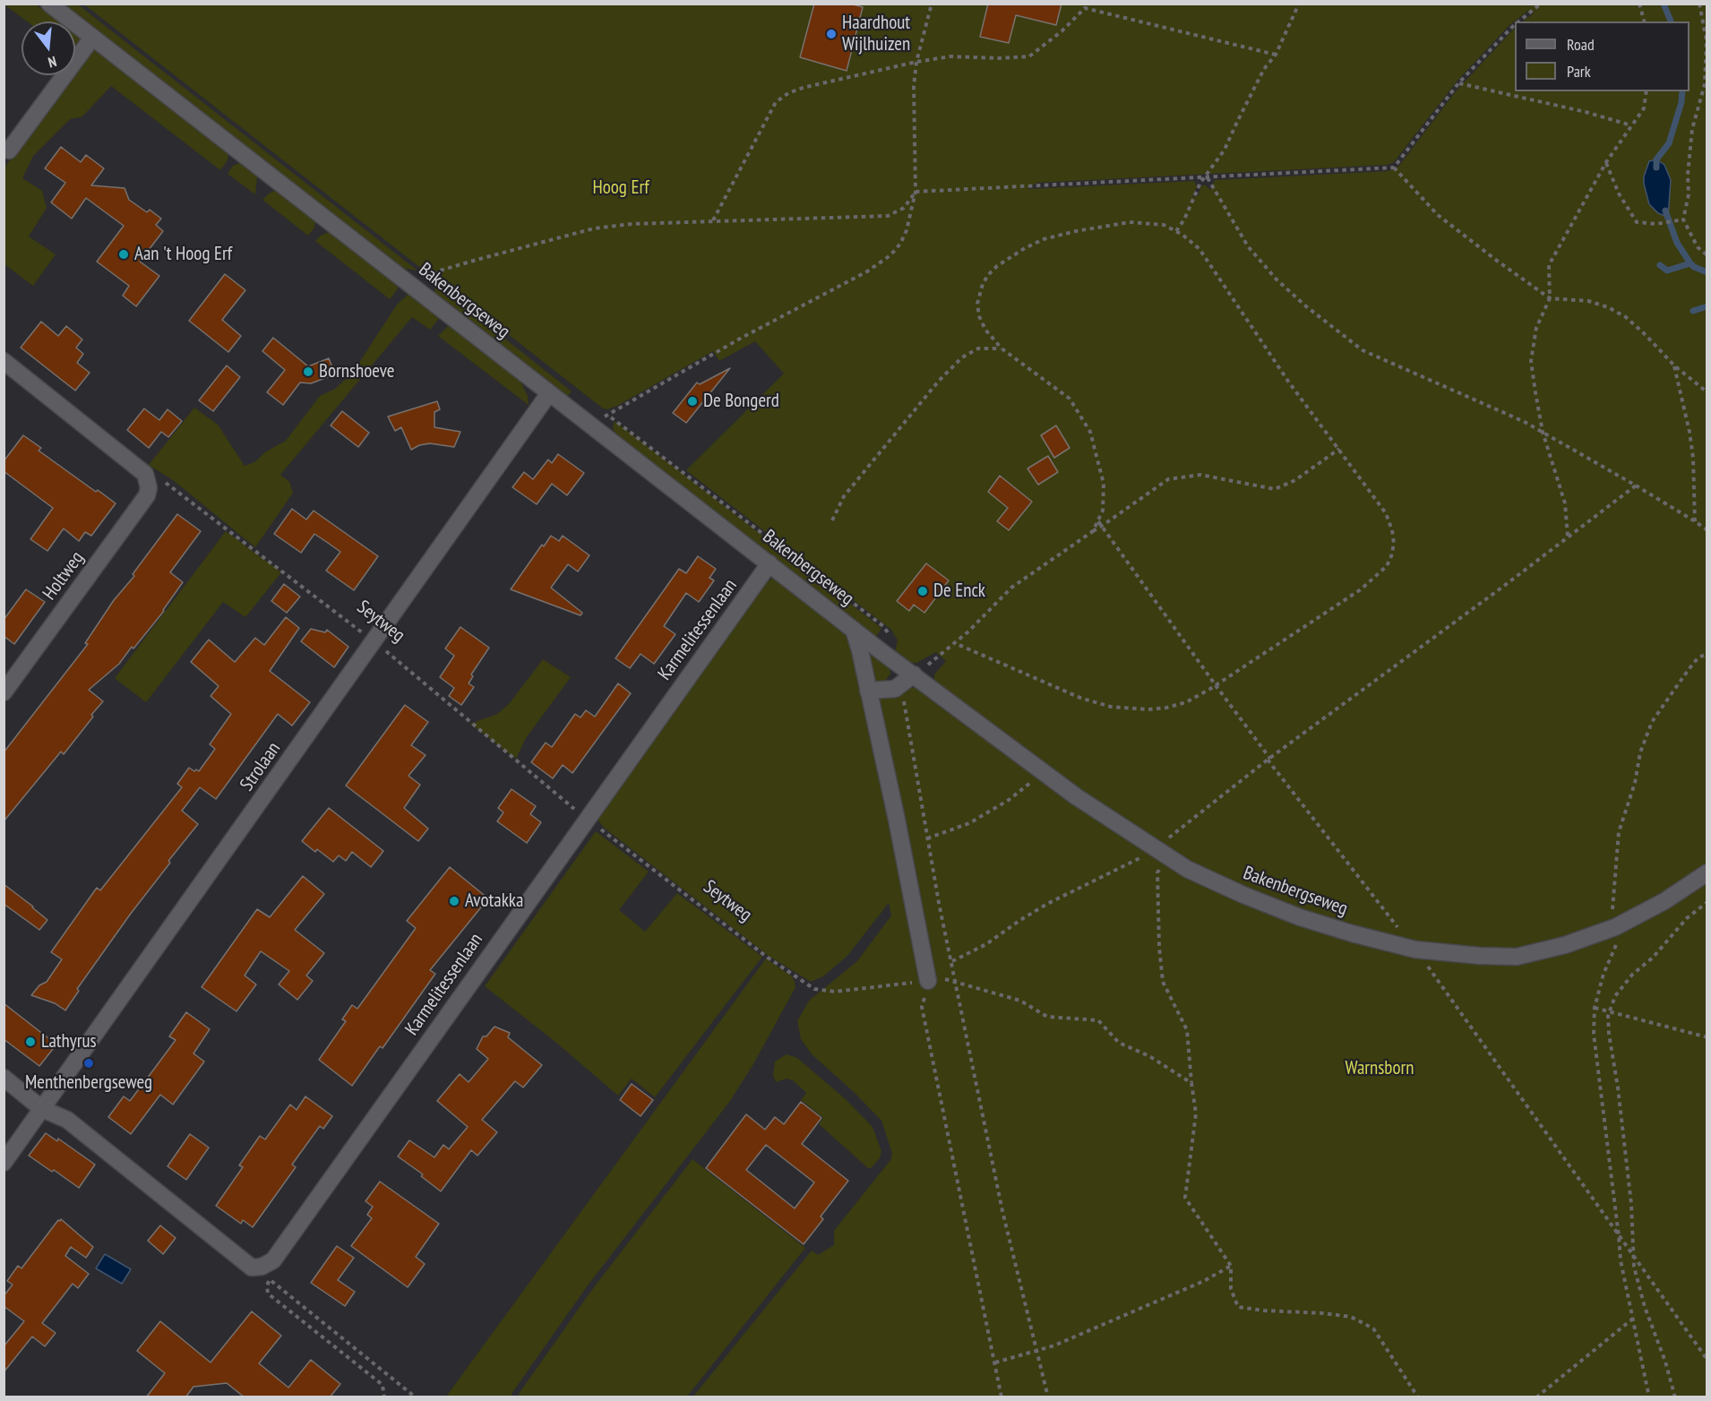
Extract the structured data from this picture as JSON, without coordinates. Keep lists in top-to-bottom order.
{
  "streets": {
    "street": [
      "Bakenbergseweg",
      "Holtweg",
      "Karmelitessenlaan",
      "Strolaan"
    ],
    "path": ["Seytweg"]
  },
  "crossings": [
    ["Bakenbergseweg", "Seytweg"],
    ["Bakenbergseweg", "Karmelitessenlaan"],
    ["Bakenbergseweg", "Strolaan"],
    ["Holtweg", "Seytweg"],
    ["Seytweg", "Strolaan"]
  ],
  "parks": ["Hoog Erf", "Warnsborn"],
  "places": [
    "Haardhout Wijlhuizen",
    "Aan 't Hoog Erf",
    "Bornshoeve",
    "De Bongerd",
    "De Enck",
    "Avotakka",
    "Lathyrus",
    "Menthenbergseweg"
  ],
  "legend": ["Road", "Park"],
  "north": "bottom"
}
